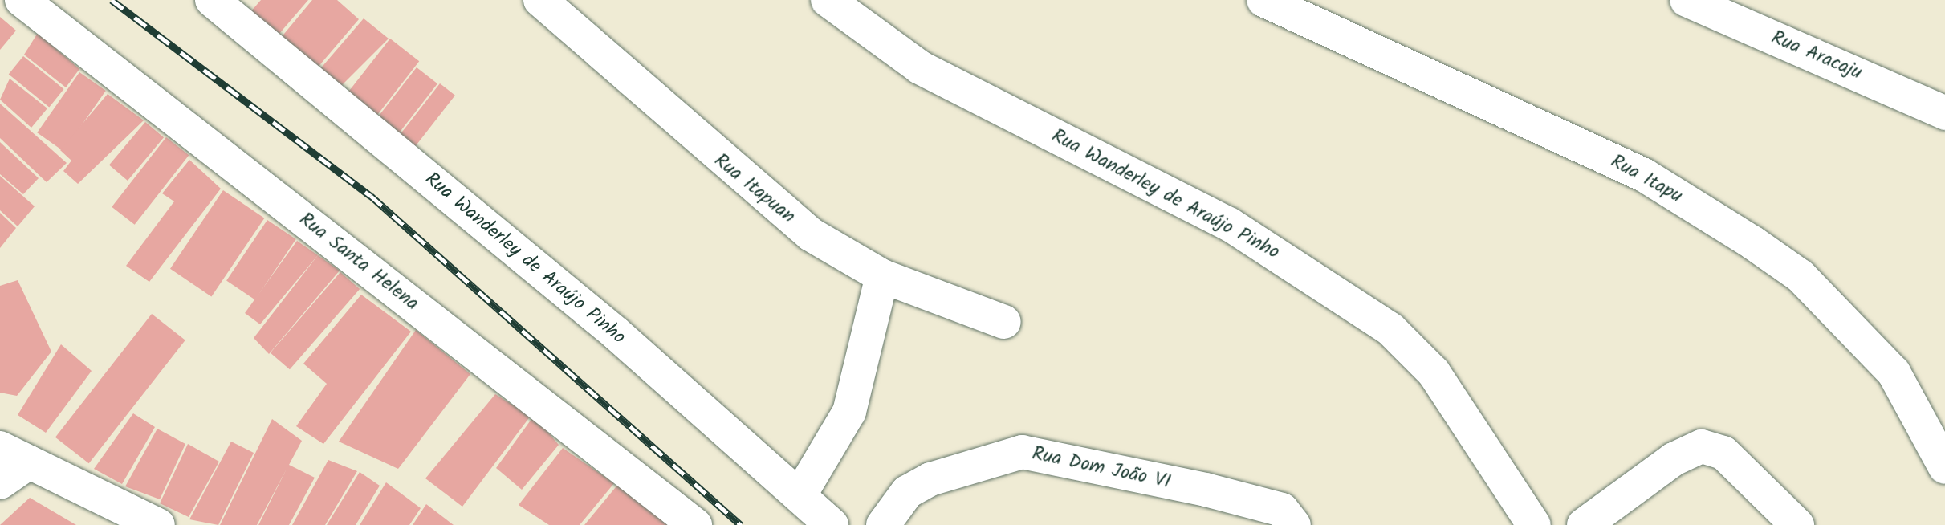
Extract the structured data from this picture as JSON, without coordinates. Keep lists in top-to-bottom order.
{
  "streets": {
    "street": [
      "Rua Aracaju",
      "Rua Itapu",
      "Rua Itapuan",
      "Rua Wanderley de Araújo Pinho",
      "Rua Santa Helena",
      "Rua Dom João VI"
    ]
  }
}
